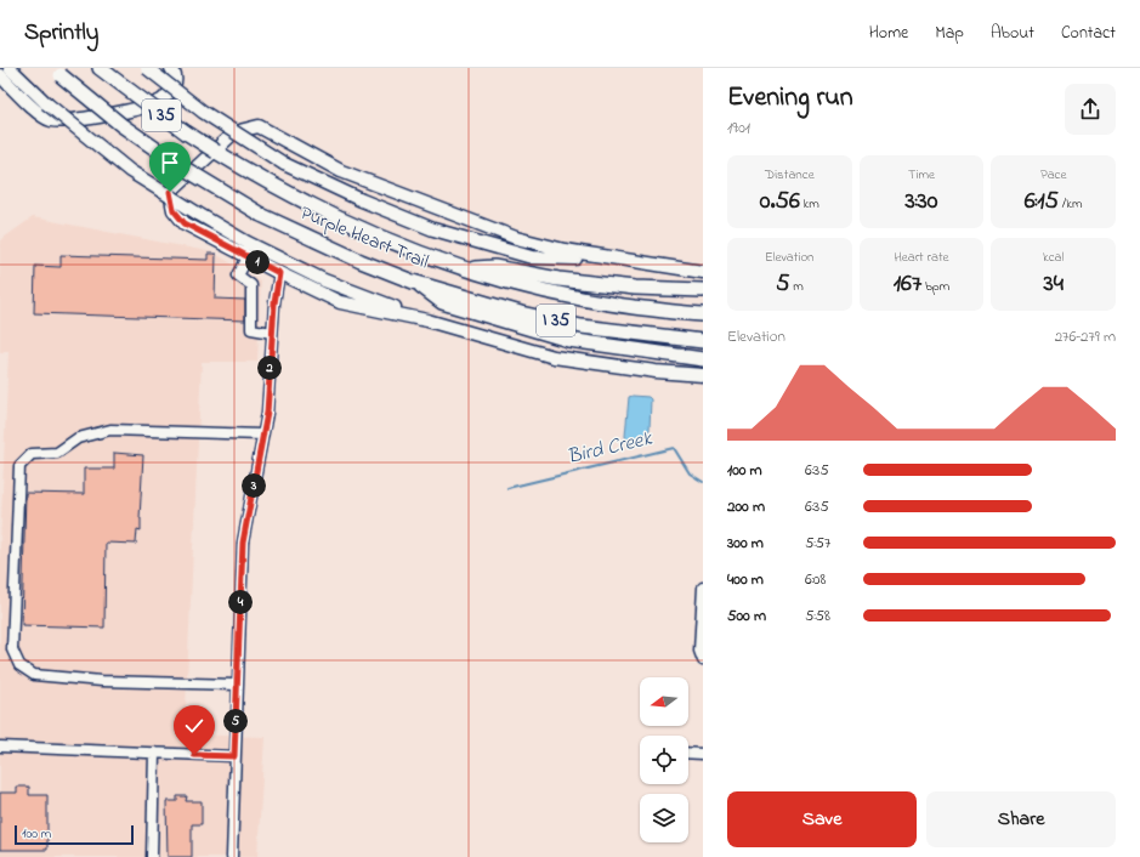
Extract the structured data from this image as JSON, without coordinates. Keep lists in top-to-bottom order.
{
  "streets": {
    "highway": ["I 35", "Purple Heart Trail"]
  },
  "water": ["Bird Creek"],
  "scale_bar": "100 m",
  "north": "left",
  "page": {
    "header": "Sprintly",
    "nav": [
      "Home",
      "Map",
      "About",
      "Contact"
    ],
    "heading": ["Evening run", "19:01"],
    "stats": [
      ["Distance", "0.56 km"],
      ["Time", "3:30"],
      ["Pace", "6:15 /km"],
      ["Elevation", "5 m"],
      ["Heart rate", "167 bpm"],
      ["kcal", "34"]
    ],
    "pins": [
      "1",
      "2",
      "3",
      "4",
      "5"
    ],
    "chart": ["Elevation", "276–279 m"],
    "list": [
      {
        "name": "100 m",
        "note": "6:35"
      },
      {
        "name": "200 m",
        "note": "6:35"
      },
      {
        "name": "300 m",
        "note": "5:57"
      },
      {
        "name": "400 m",
        "note": "6:08"
      },
      {
        "name": "500 m",
        "note": "5:58"
      }
    ],
    "buttons": ["Save", "Share"],
    "scale": "100 m"
  }
}
